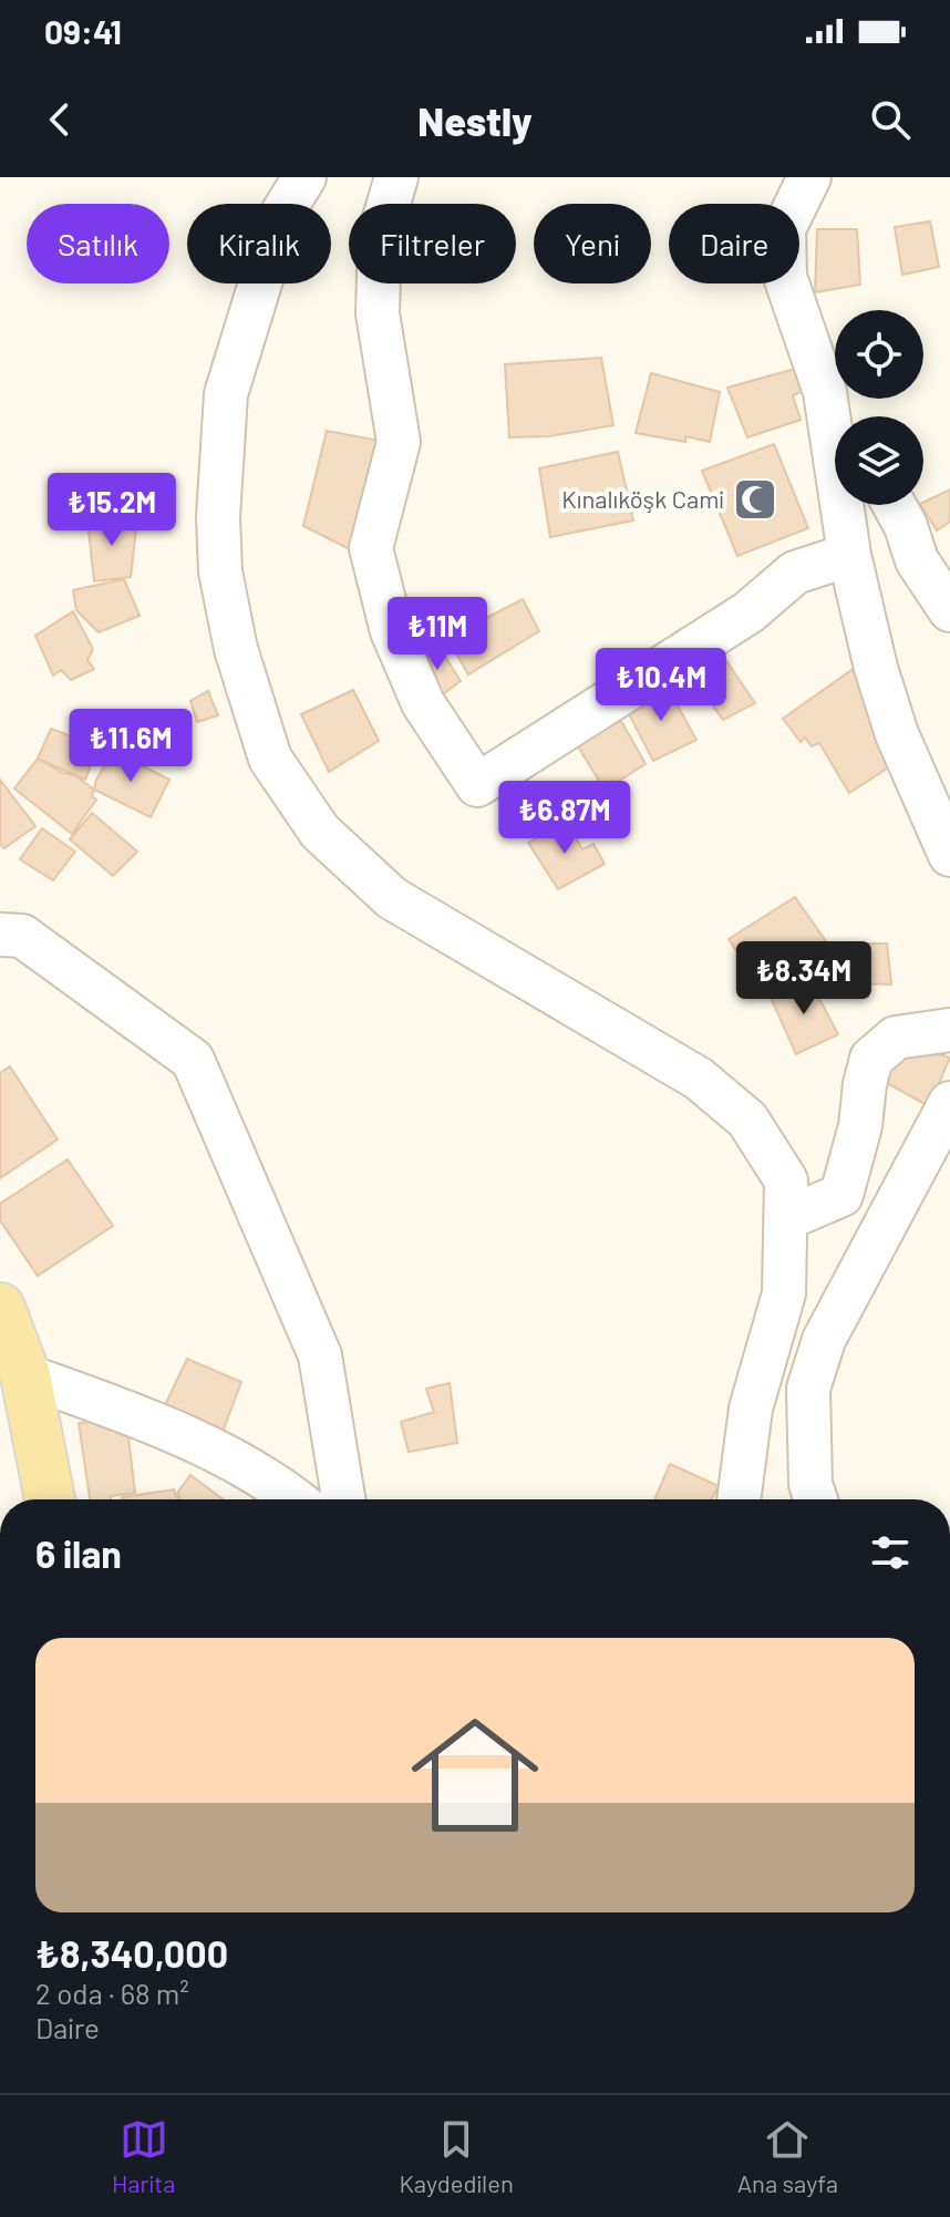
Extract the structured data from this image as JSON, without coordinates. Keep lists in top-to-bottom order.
{
  "places": {
    "mosque": ["Kınalıköşk Cami"]
  },
  "page": {
    "status": "09:41",
    "header": "Nestly",
    "chip": [
      "Satılık",
      "Kiralık",
      "Filtreler",
      "Yeni",
      "Daire"
    ],
    "price": [
      "₺15.2M",
      "₺11M",
      "₺10.4M",
      "₺11.6M",
      "₺6.87M",
      "₺8.34M"
    ],
    "heading": "6 ilan",
    "list": [
      {
        "name": "₺8,340,000",
        "note": "2 oda · 68 m² · Daire"
      }
    ],
    "tabs": ["Harita", "Kaydedilen", "Ana sayfa"]
  }
}
